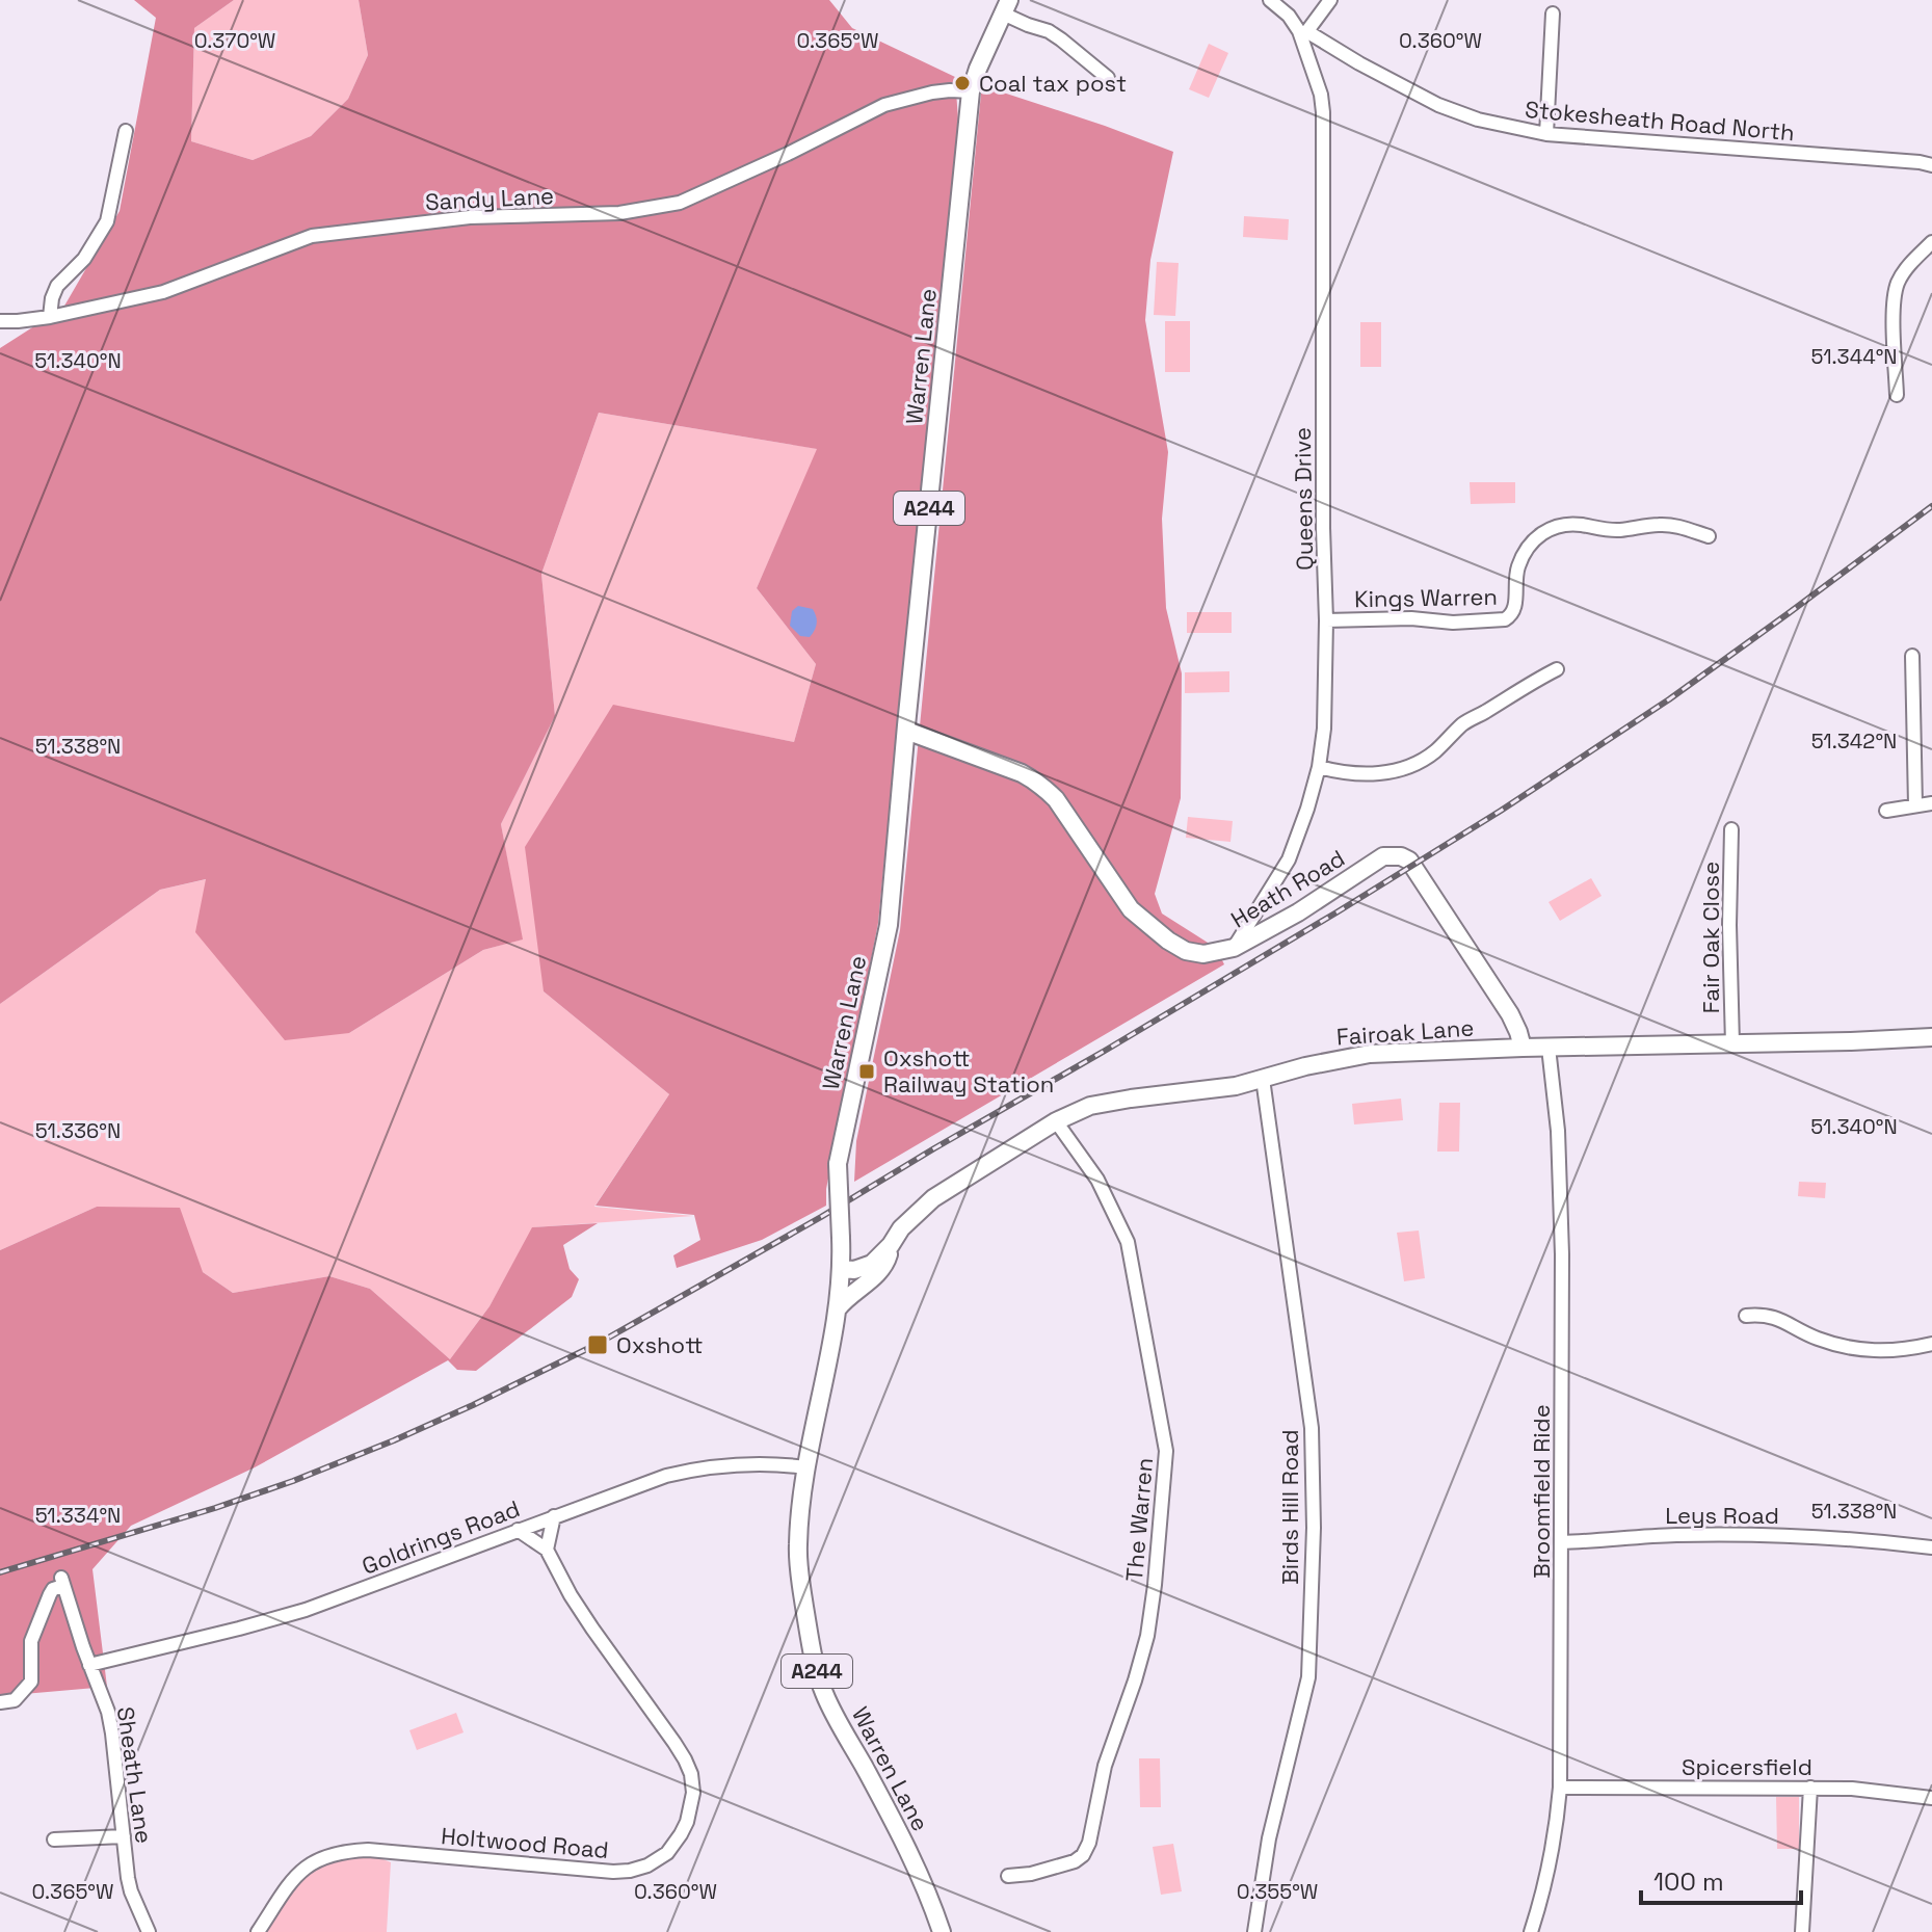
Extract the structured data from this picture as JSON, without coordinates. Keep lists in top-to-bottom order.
{
  "streets": {
    "main road": [
      "Warren Lane",
      "A244",
      "Heath Road",
      "Fairoak Lane"
    ],
    "street": [
      "Stokesheath Road North",
      "Sandy Lane",
      "Queens Drive",
      "Kings Warren",
      "Fair Oak Close",
      "Broomfield Ride",
      "Birds Hill Road",
      "Leys Road",
      "The Warren",
      "Goldrings Road",
      "Spicersfield",
      "Sheath Lane",
      "Holtwood Road"
    ]
  },
  "crossings": [
    ["Stokesheath Road North", "Queens Drive"],
    ["Sandy Lane", "Warren Lane"],
    ["Sandy Lane", "A244"],
    ["Warren Lane", "A244"],
    ["Warren Lane", "Heath Road"],
    ["Warren Lane", "Fairoak Lane"],
    ["Warren Lane", "Goldrings Road"],
    ["Queens Drive", "Kings Warren"],
    ["Queens Drive", "Heath Road"],
    ["Heath Road", "Fairoak Lane"],
    ["Fair Oak Close", "Fairoak Lane"],
    ["Fairoak Lane", "Broomfield Ride"],
    ["Fairoak Lane", "Birds Hill Road"],
    ["Fairoak Lane", "The Warren"],
    ["Broomfield Ride", "Leys Road"],
    ["Broomfield Ride", "Spicersfield"],
    ["Goldrings Road", "Sheath Lane"],
    ["Goldrings Road", "Holtwood Road"]
  ],
  "places": {
    "other": ["Coal tax post"],
    "transit": ["Oxshott Railway Station", "Oxshott"]
  },
  "scale_bar": "100 m",
  "coordinates": [
    "0.370°W",
    "0.365°W",
    "0.360°W",
    "51.344°N",
    "51.340°N",
    "51.342°N",
    "51.338°N",
    "51.336°N",
    "51.334°N",
    "0.355°W"
  ]
}
